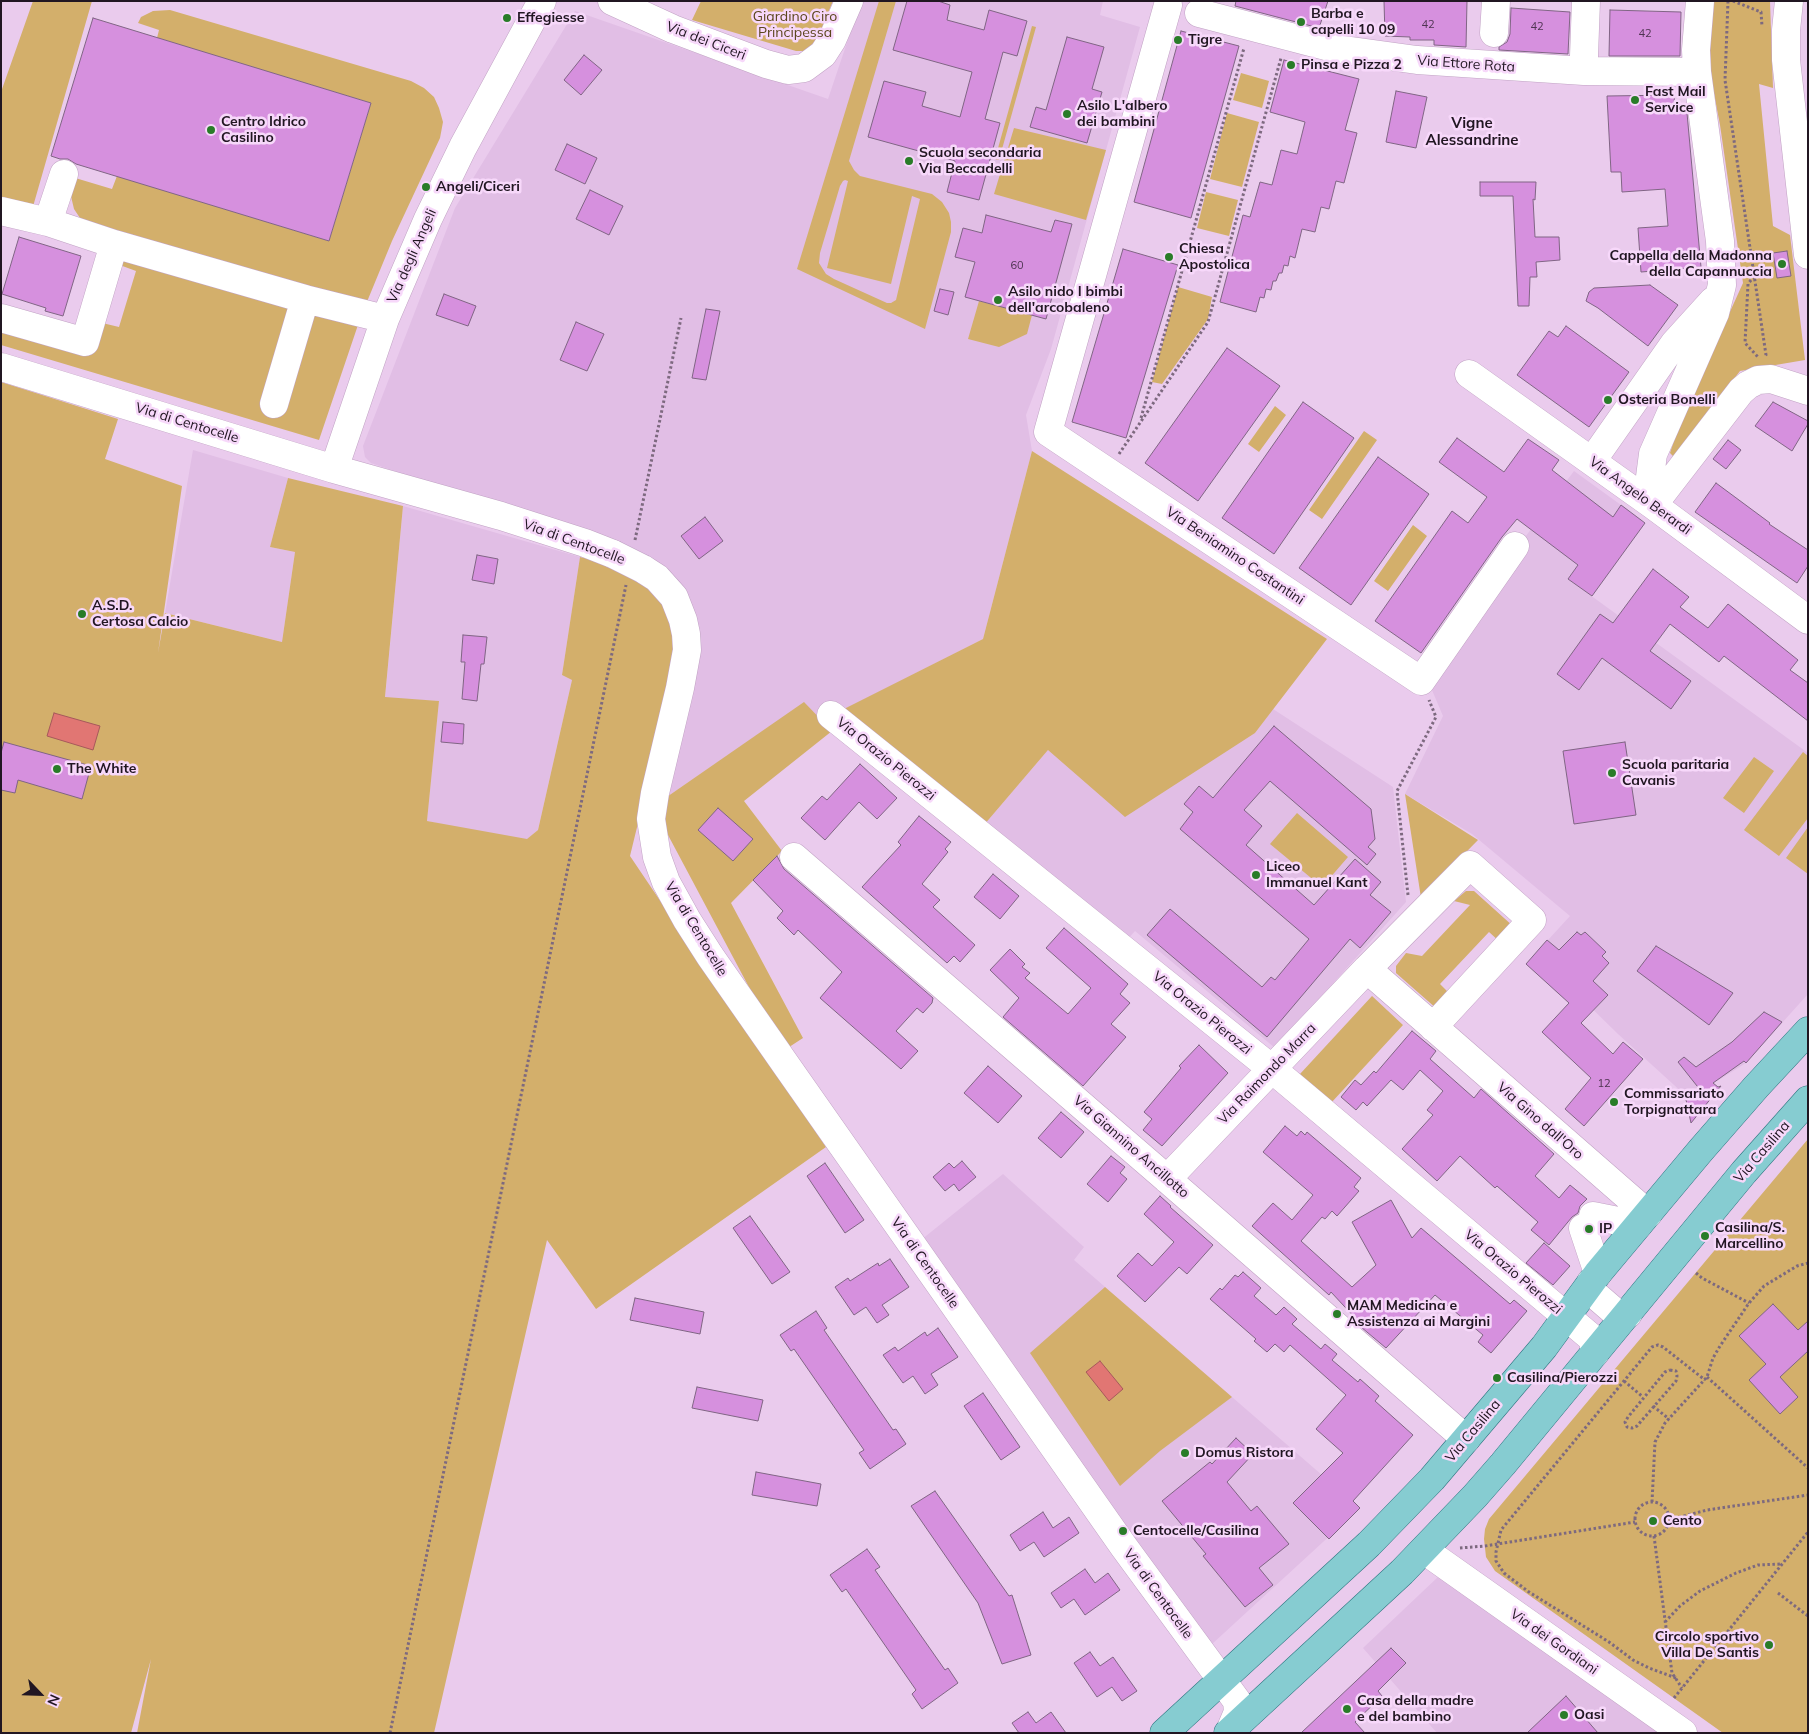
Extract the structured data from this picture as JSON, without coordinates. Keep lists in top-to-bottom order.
{
  "streets": {
    "main road": ["Via Casilina"],
    "street": [
      "Via dei Ciceri",
      "Via Ettore Rota",
      "Via degli Angeli",
      "Via di Centocelle",
      "Via Angelo Berardi",
      "Via Beniamino Costantini",
      "Via Orazio Pierozzi",
      "Via Raimondo Marra",
      "Via Gino dall'Oro",
      "Via Giannino Ancillotto",
      "Via dei Gordiani"
    ]
  },
  "crossings": [
    ["Via Ettore Rota", "Via Beniamino Costantini"],
    ["Via degli Angeli", "Via di Centocelle"],
    ["Via di Centocelle", "Via Casilina"],
    ["Via Orazio Pierozzi", "Via Raimondo Marra"],
    ["Via Orazio Pierozzi", "Via Casilina"],
    ["Via Raimondo Marra", "Via Gino dall'Oro"],
    ["Via Raimondo Marra", "Via Giannino Ancillotto"],
    ["Via Gino dall'Oro", "Via Casilina"],
    ["Via Giannino Ancillotto", "Via Casilina"],
    ["Via Casilina", "Via dei Gordiani"]
  ],
  "districts": ["Vigne Alessandrine"],
  "parks": ["Giardino Ciro Principessa"],
  "places": [
    "Effegiesse",
    "Barba e capelli 10 09",
    "Tigre",
    "Pinsa e Pizza 2",
    "Fast Mail Service",
    "Asilo L'albero dei bambini",
    "Centro Idrico Casilino",
    "Scuola secondaria Via Beccadelli",
    "Angeli/Ciceri",
    "Chiesa Apostolica",
    "Cappella della Madonna della Capannuccia",
    "Asilo nido I bimbi dell'arcobaleno",
    "Osteria Bonelli",
    "A.S.D. Certosa Calcio",
    "The White",
    "Scuola paritaria Cavanis",
    "Liceo Immanuel Kant",
    "Commissariato Torpignattara",
    "IP",
    "Casilina/S. Marcellino",
    "MAM Medicina e Assistenza ai Margini",
    "Casilina/Pierozzi",
    "Domus Ristora",
    "Cento",
    "Centocelle/Casilina",
    "Circolo sportivo Villa De Santis",
    "Casa della madre e del bambino",
    "Oasi"
  ],
  "house_numbers": [
    "42",
    "42",
    "42",
    "60",
    "12"
  ],
  "north": "bottom right"
}
